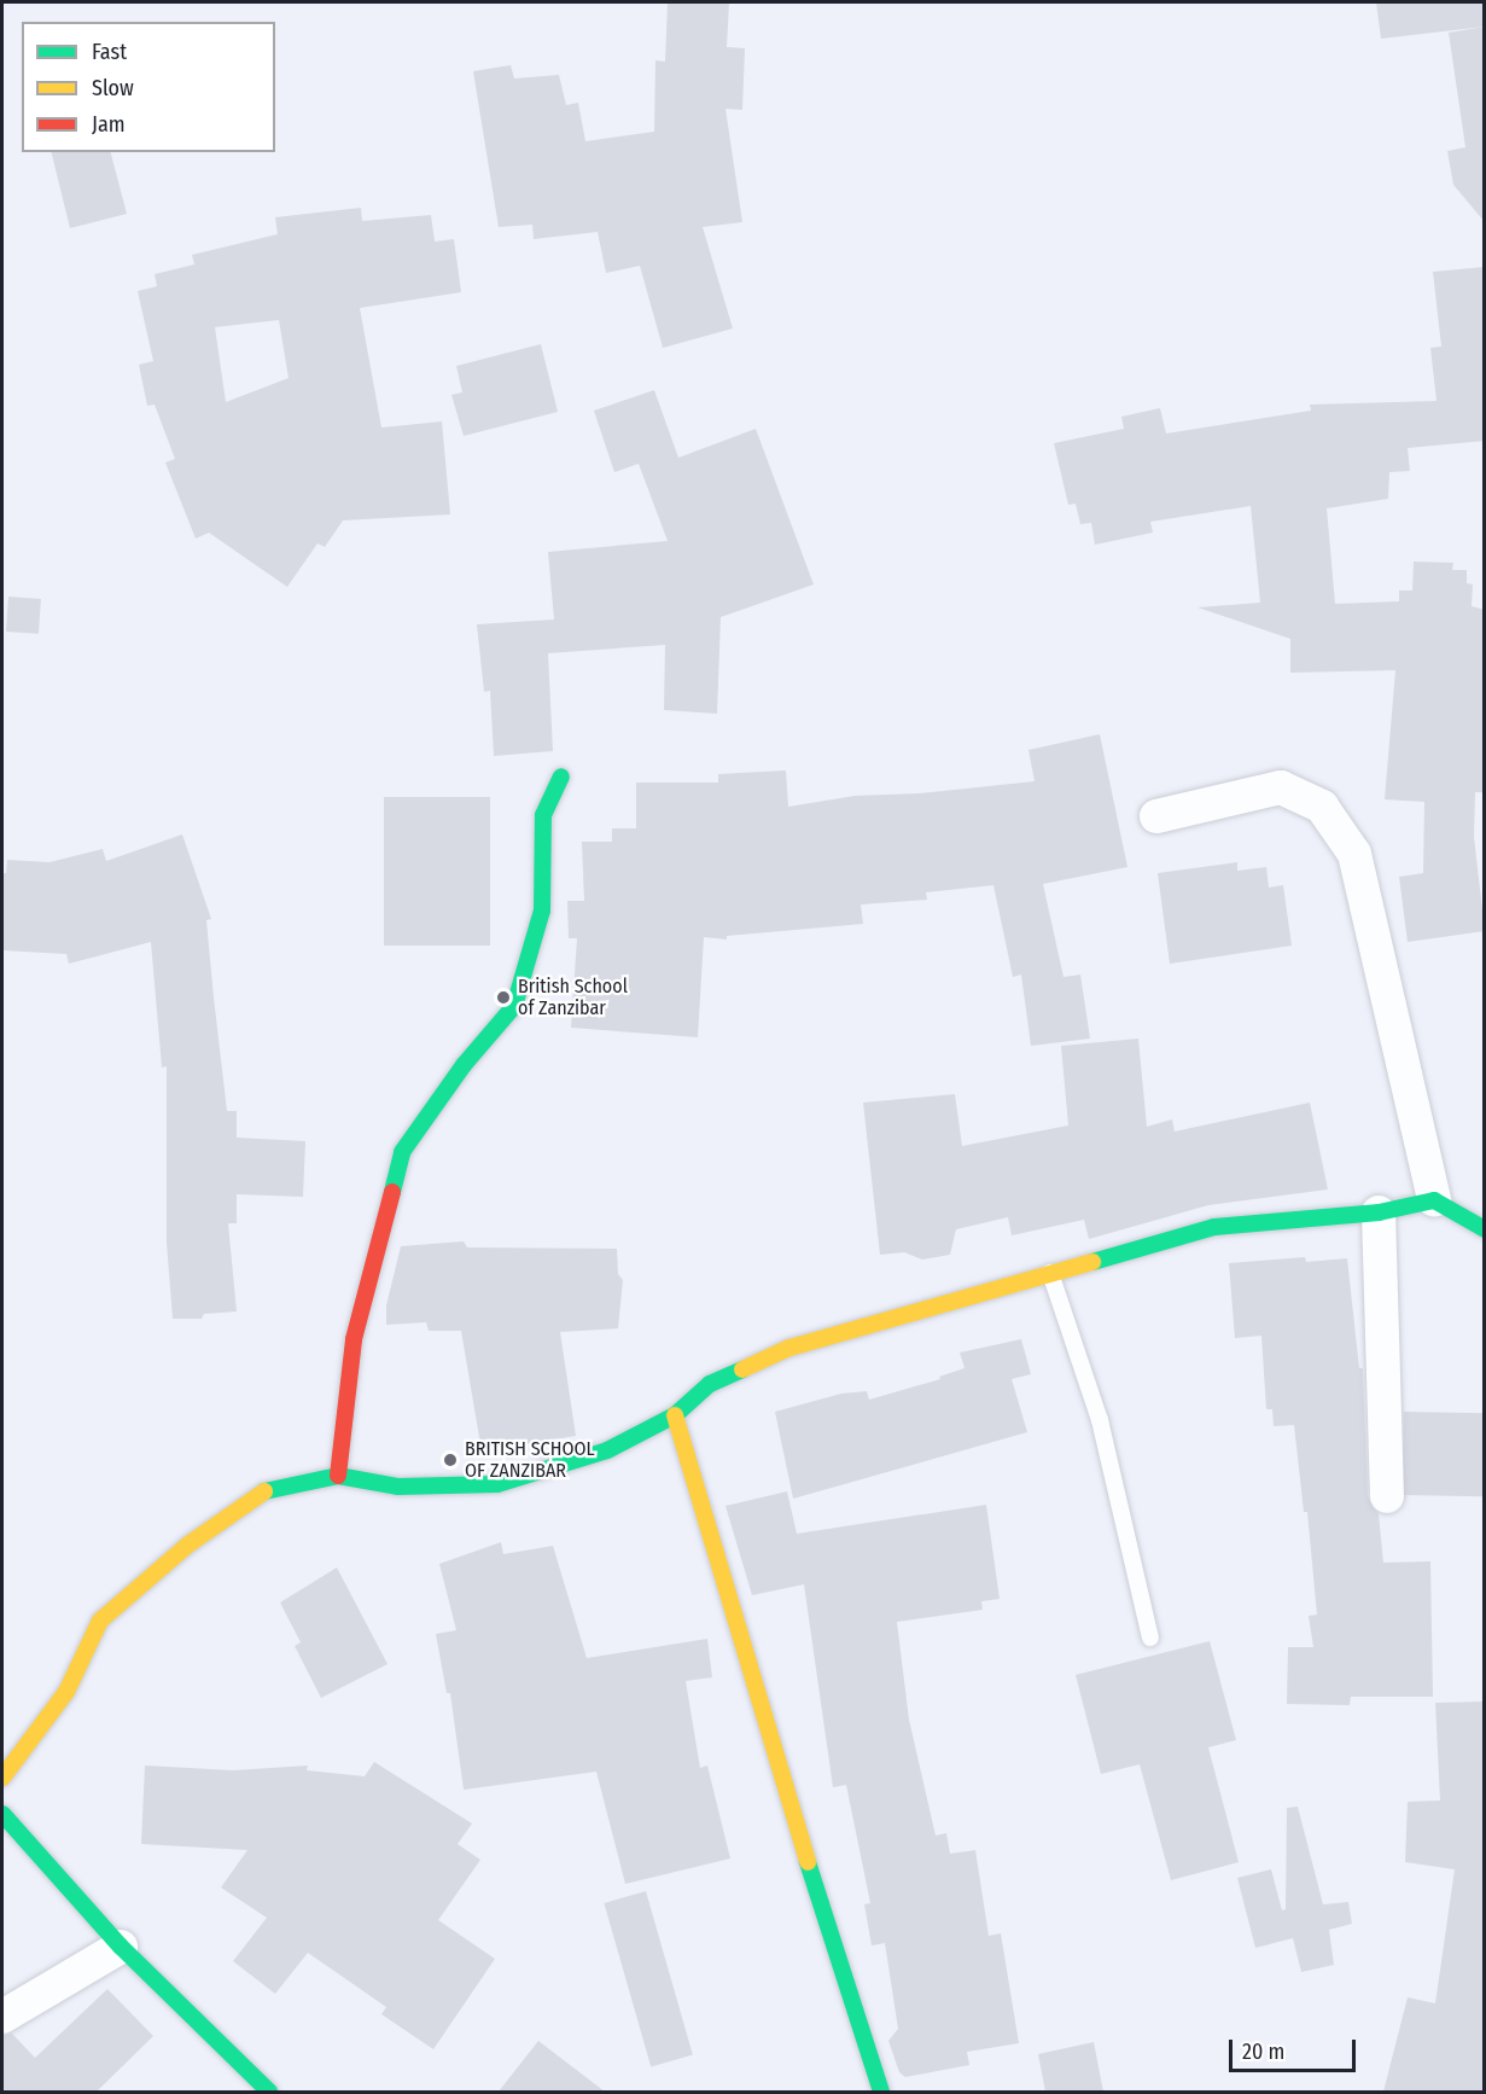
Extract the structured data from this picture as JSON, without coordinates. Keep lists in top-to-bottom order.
{
  "places": ["British School of Zanzibar", "BRITISH SCHOOL OF ZANZIBAR"],
  "legend": ["Fast", "Slow", "Jam"],
  "scale_bar": "20 m"
}
